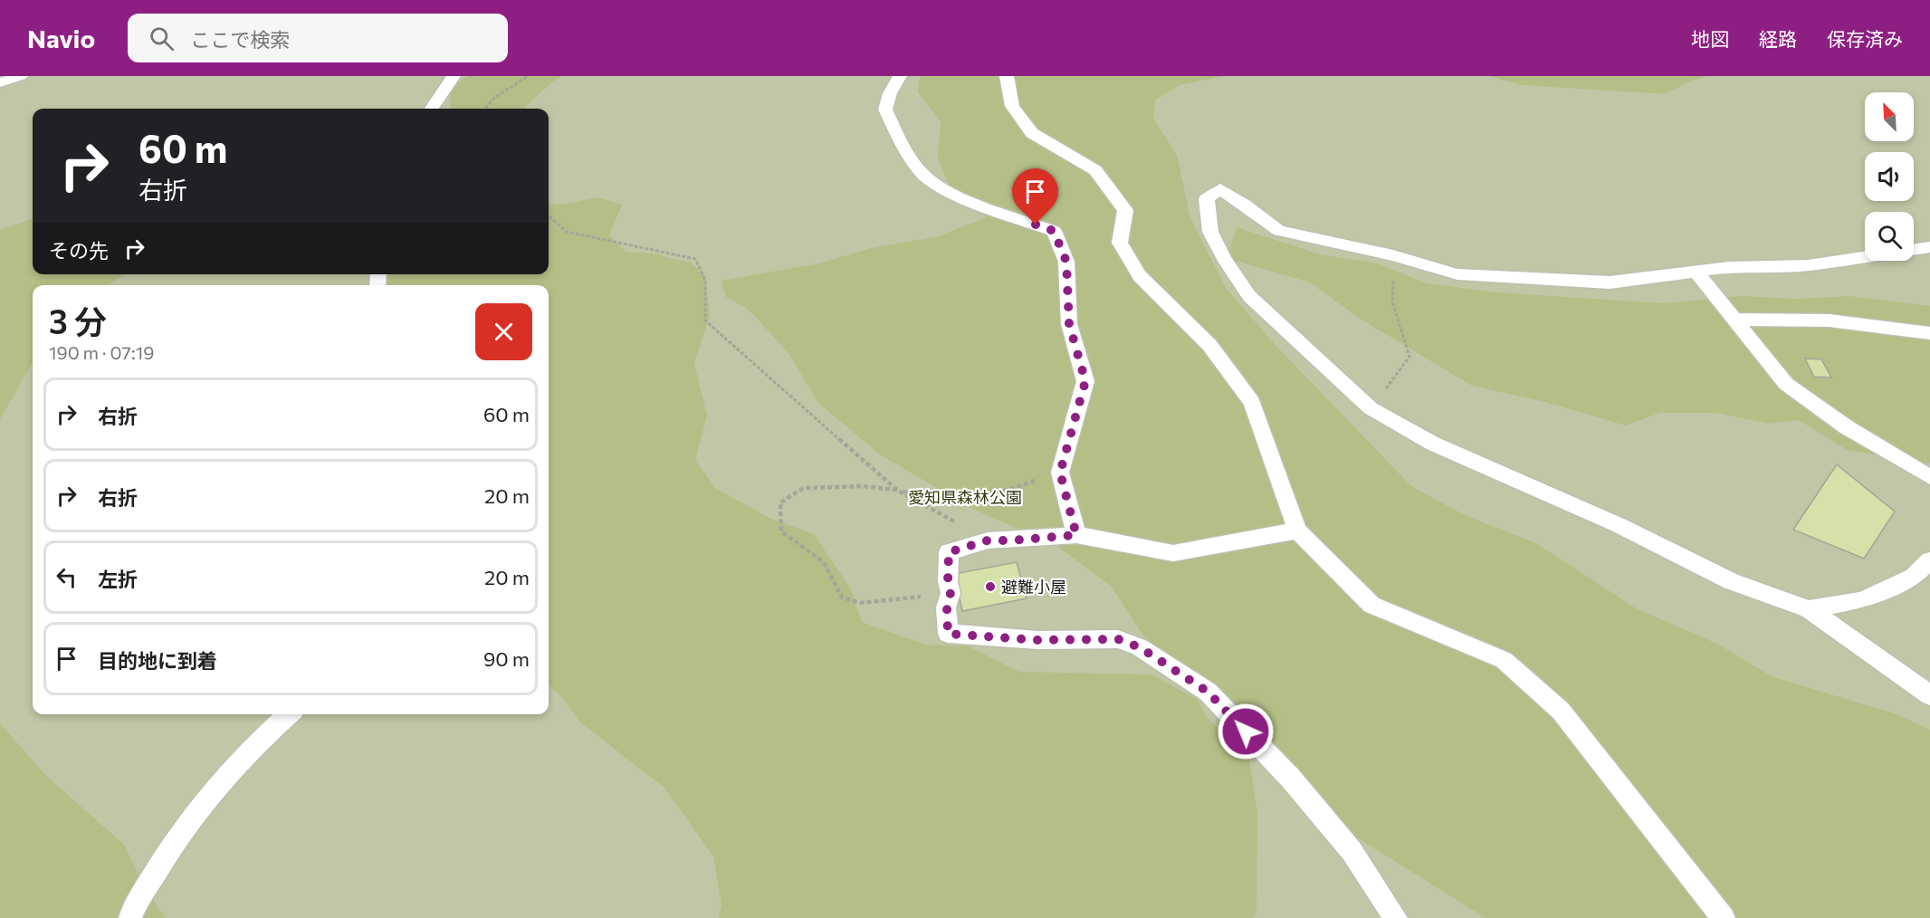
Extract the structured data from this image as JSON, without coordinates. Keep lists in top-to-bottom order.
{
  "parks": ["愛知県森林公園"],
  "places": ["避難小屋"],
  "north": "top left",
  "page": {
    "header": "Navio",
    "search": "ここで検索",
    "nav": ["地図", "経路", "保存済み"],
    "turn": ["60 m", "右折"],
    "then": "その先",
    "heading": ["3 分", "190 m · 07:19"],
    "list": [
      {
        "name": "右折",
        "value": "60 m"
      },
      {
        "name": "右折",
        "value": "20 m"
      },
      {
        "name": "左折",
        "value": "20 m"
      },
      {
        "name": "目的地に到着",
        "value": "90 m"
      }
    ]
  }
}
